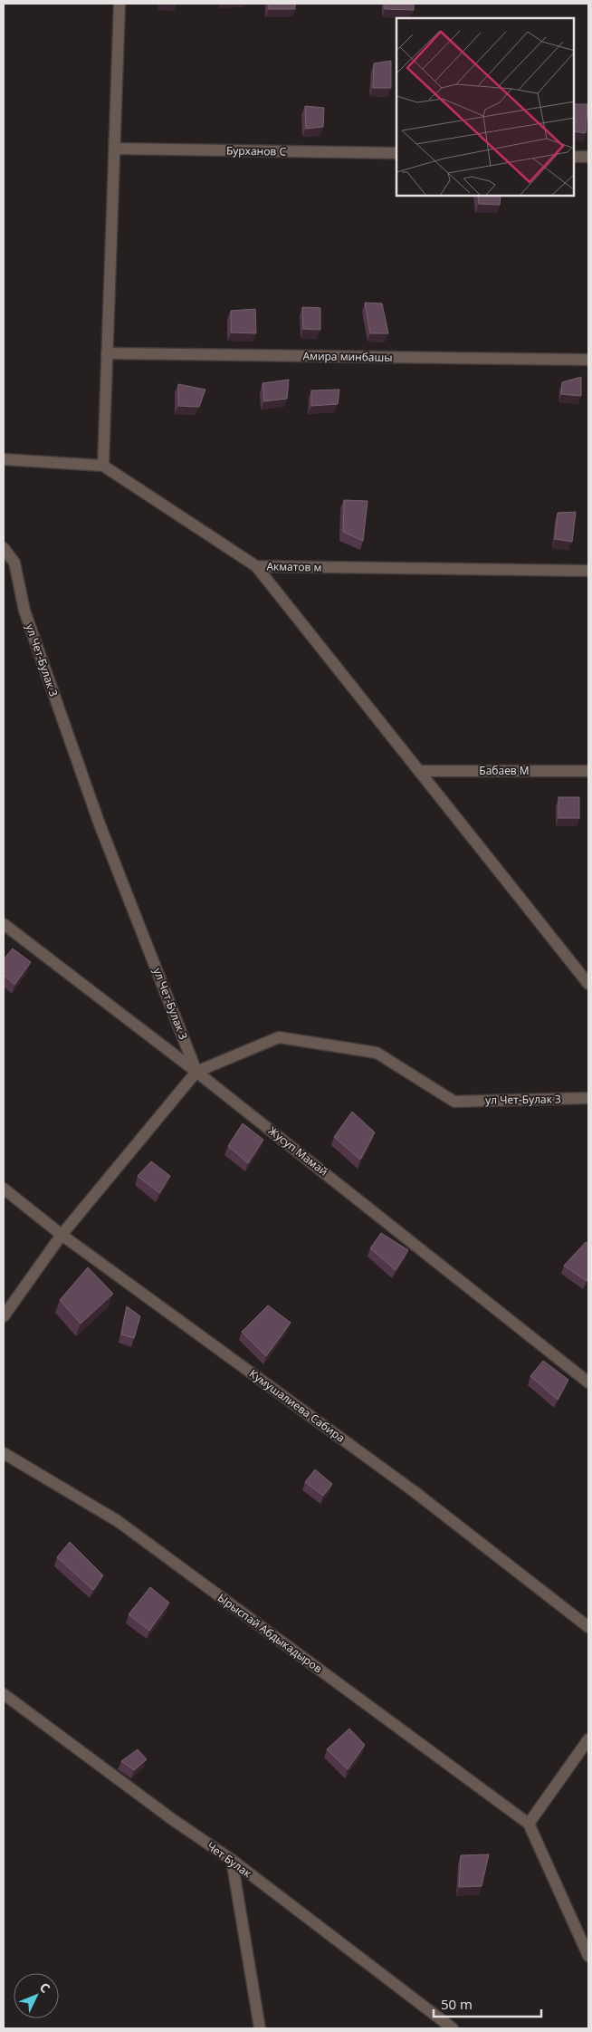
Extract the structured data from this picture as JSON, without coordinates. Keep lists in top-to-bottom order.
{
  "streets": {
    "street": [
      "Бурханов С",
      "Амира минбашы",
      "Акматов м",
      "ул Чет-Булак 3",
      "Бабаев М",
      "Жусуп Мамай",
      "Кумушалиева Сабира",
      "Ырыспай Абдыкадыров",
      "Чет Булак"
    ]
  },
  "crossings": [
    ["ул Чет-Булак 3", "Жусуп Мамай"]
  ],
  "scale_bar": "50 m",
  "north": "top right"
}
